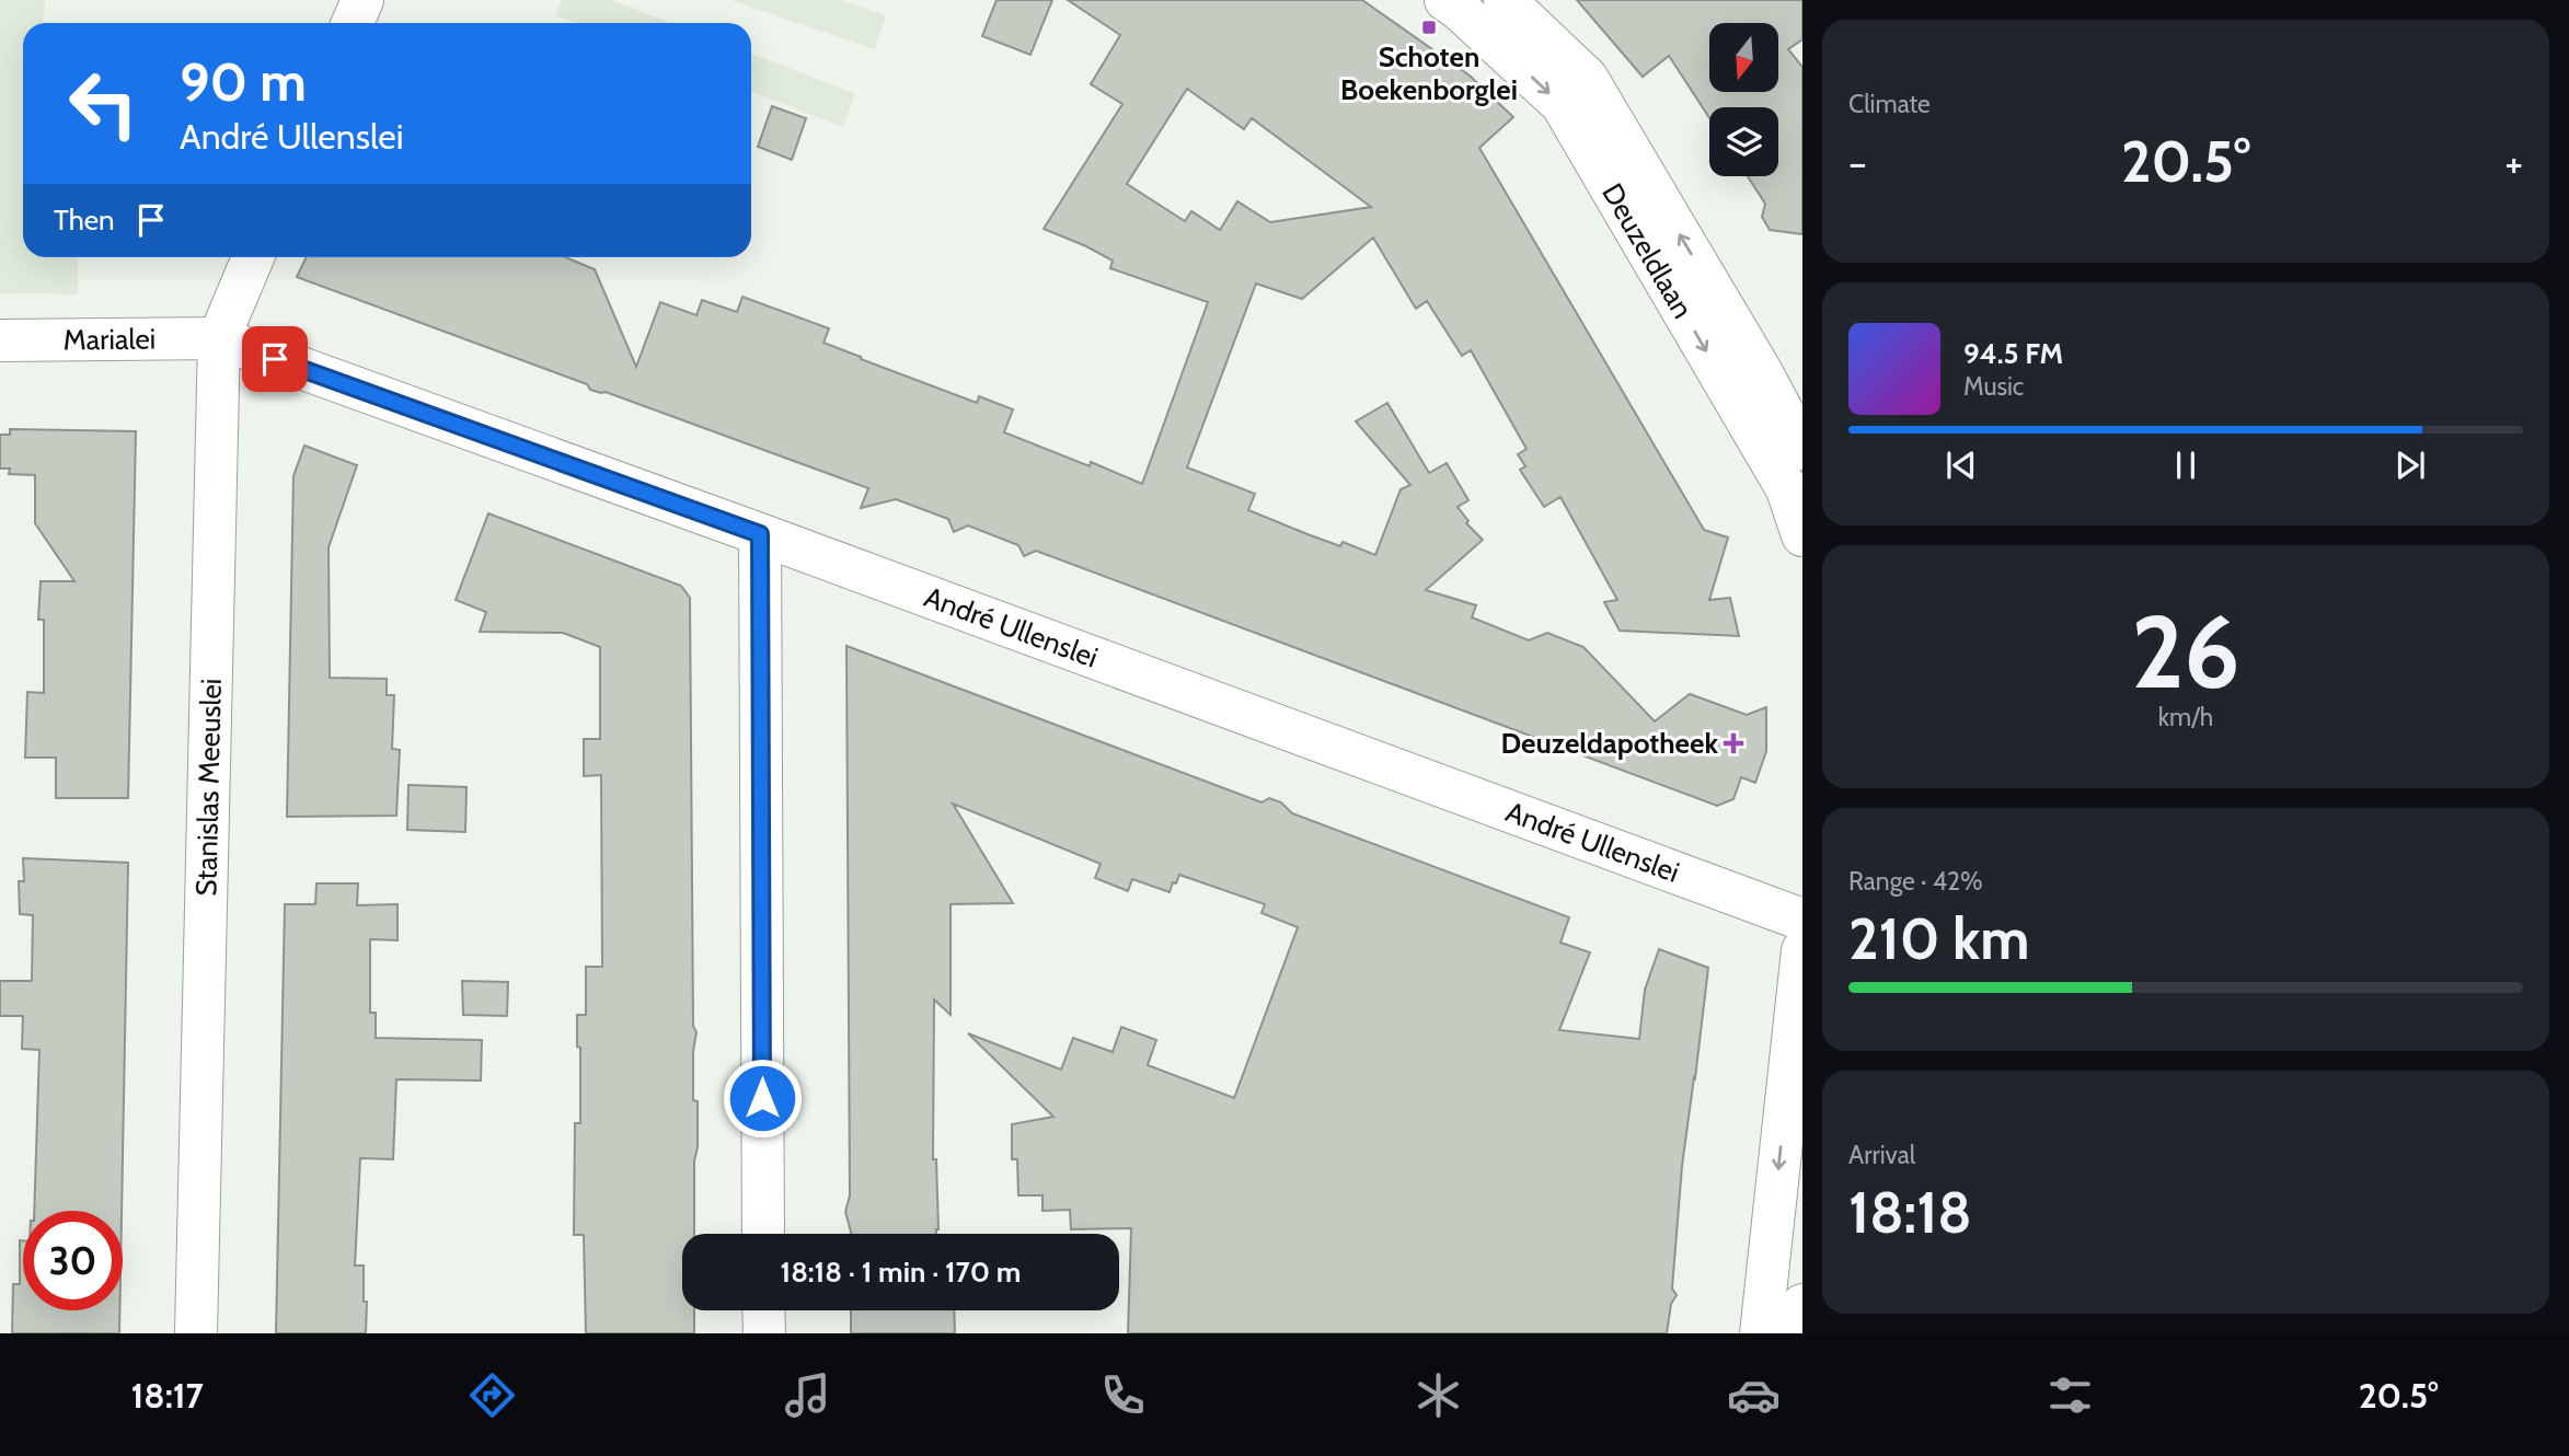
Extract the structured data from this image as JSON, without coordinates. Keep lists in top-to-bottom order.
{
  "streets": {
    "street": [
      "Deuzeldlaan",
      "Marialei",
      "André Ullenslei",
      "Stanislas Meeuslei"
    ]
  },
  "crossings": [
    ["Marialei", "André Ullenslei"],
    ["Marialei", "Stanislas Meeuslei"],
    ["André Ullenslei", "Stanislas Meeuslei"]
  ],
  "places": {
    "transit": ["Schoten Boekenborglei"],
    "health": ["Deuzeldapotheek"]
  },
  "north": "bottom",
  "page": {
    "tile": [
      "Climate",
      ["26", "km/h"],
      ["Range · 42%", "210 km"],
      ["Arrival", "18:18"]
    ],
    "turn": ["90 m", "André Ullenslei"],
    "heat": ["−", "20.5°", "+"],
    "then": "Then",
    "song": ["94.5 FM", "Music"],
    "limit": "30",
    "trip": "18:18 · 1 min · 170 m",
    "tabs": ["18:17", "20.5°"]
  }
}
